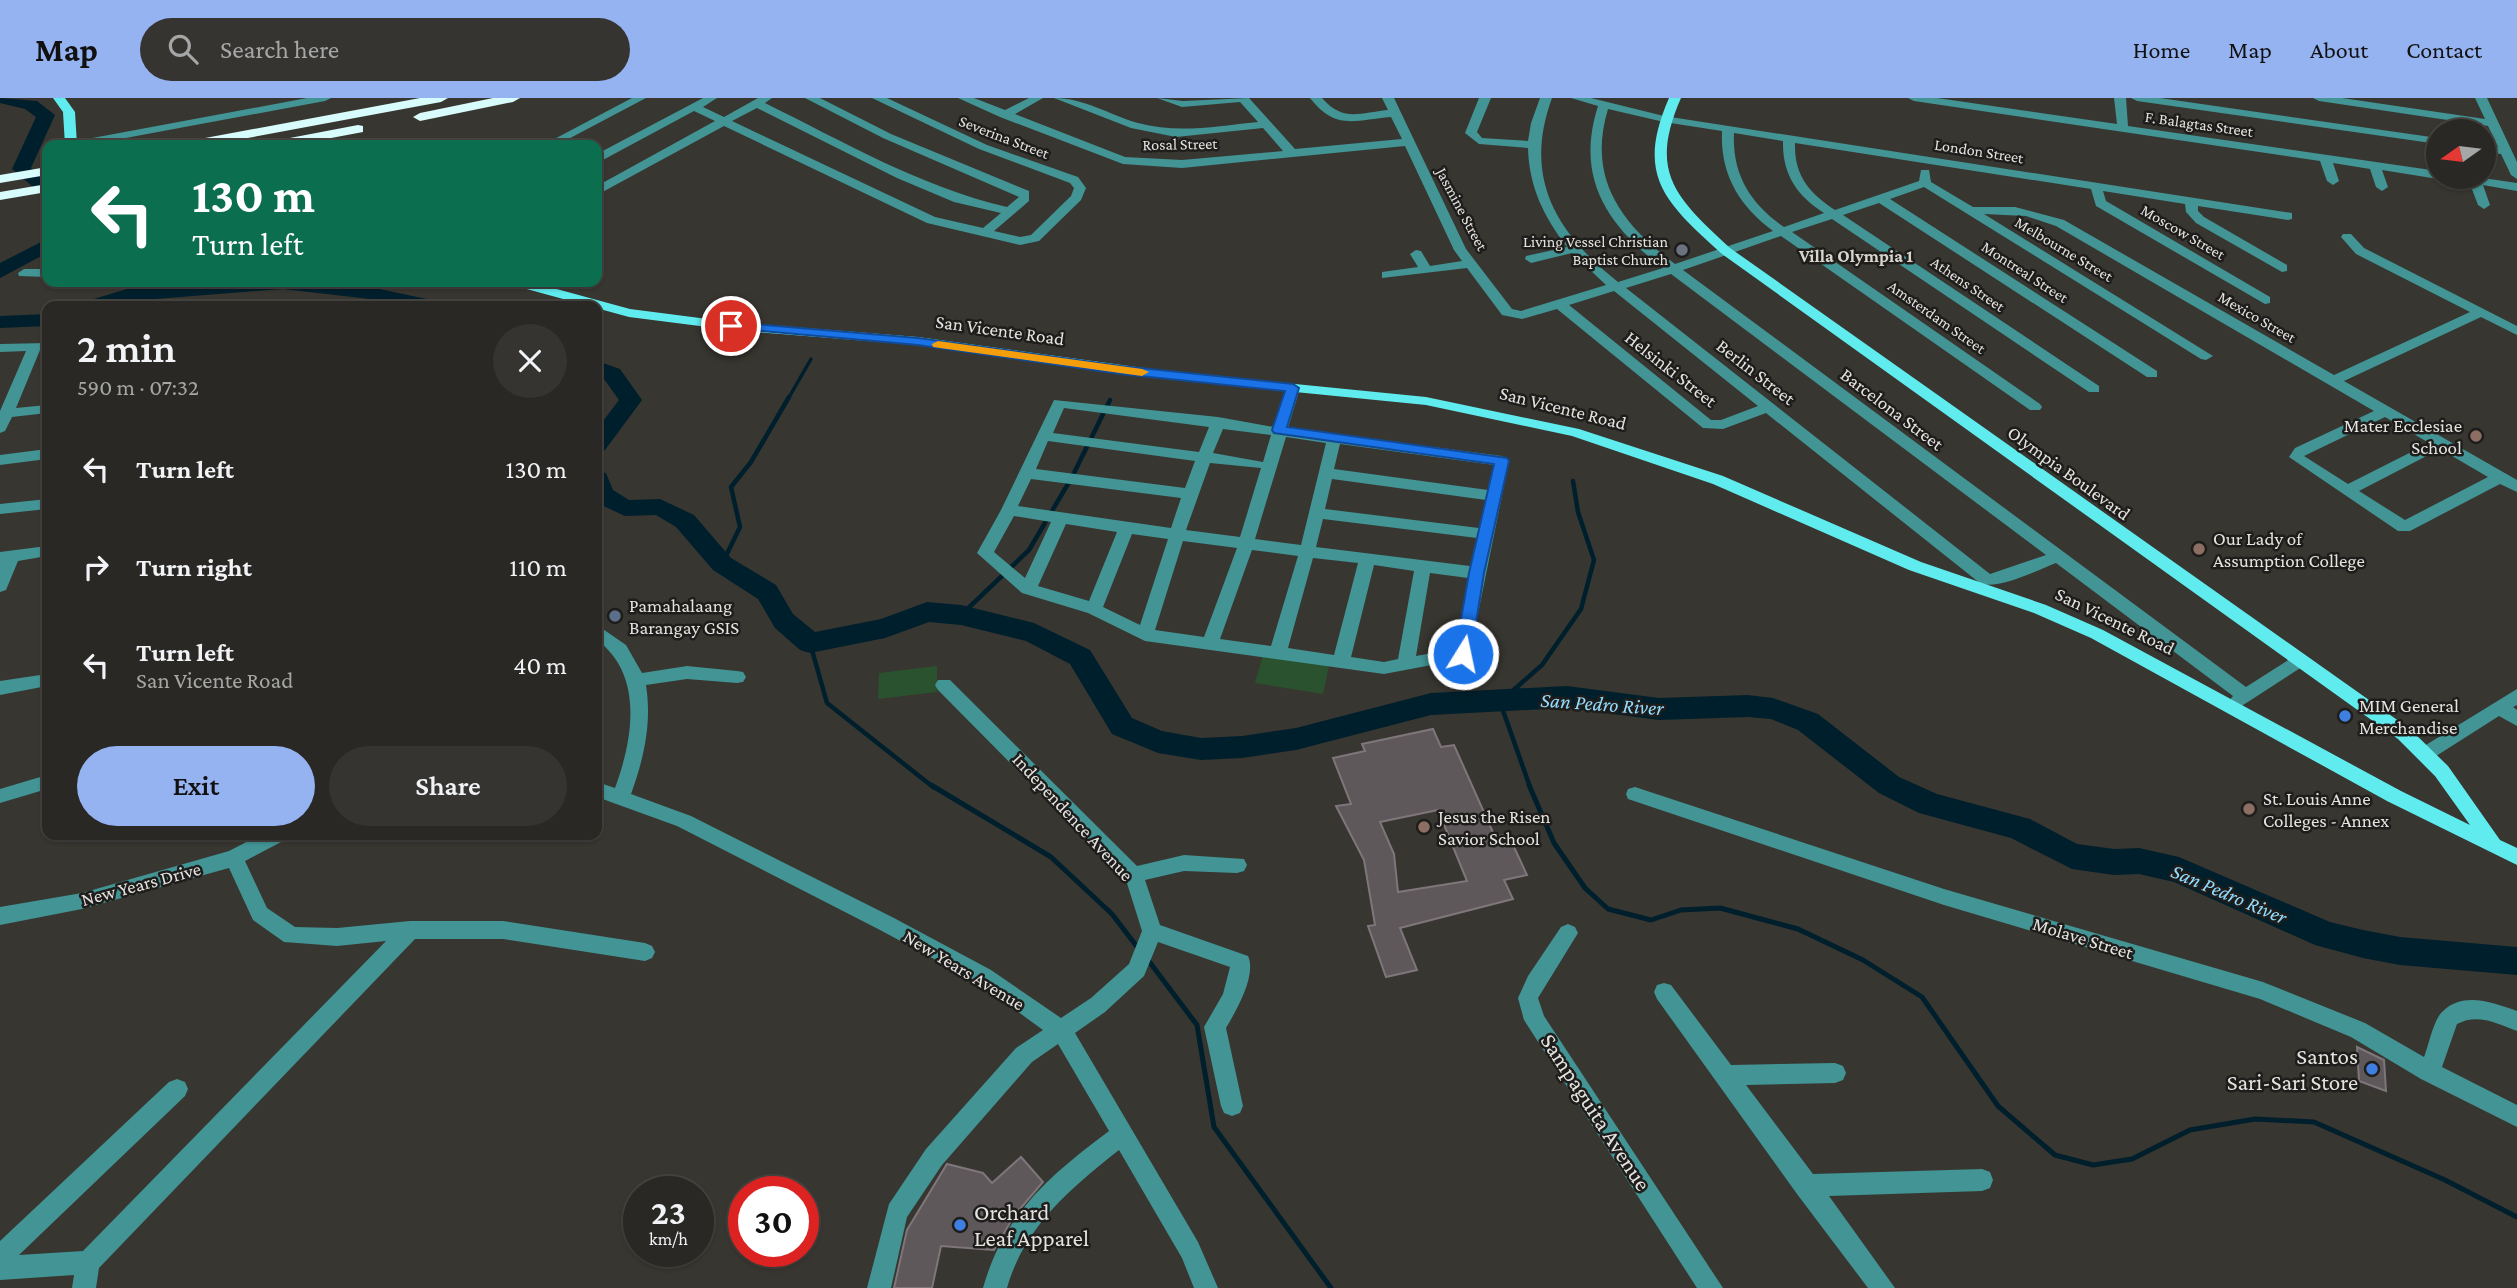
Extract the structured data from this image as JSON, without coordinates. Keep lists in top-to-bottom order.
{
  "streets": {
    "main road": ["San Vicente Road", "Olympia Boulevard"],
    "street": [
      "F. Balagtas Street",
      "Severina Street",
      "Rosal Street",
      "London Street",
      "Jasmine Street",
      "Moscow Street",
      "Melbourne Street",
      "Montreal Street",
      "Athens Street",
      "Amsterdam Street",
      "Mexico Street",
      "Helsinki Street",
      "Berlin Street",
      "Barcelona Street",
      "Independence Avenue",
      "New Years Drive",
      "Molave Street",
      "New Years Avenue",
      "Sampaguita Avenue"
    ]
  },
  "crossings": [
    ["Rosal Street", "Jasmine Street"],
    ["London Street", "Moscow Street"],
    ["London Street", "Athens Street"],
    ["London Street", "Amsterdam Street"],
    ["London Street", "Barcelona Street"],
    ["London Street", "Olympia Boulevard"],
    ["Jasmine Street", "Melbourne Street"],
    ["Jasmine Street", "Montreal Street"],
    ["Jasmine Street", "Athens Street"],
    ["Jasmine Street", "Amsterdam Street"],
    ["Jasmine Street", "Helsinki Street"],
    ["Jasmine Street", "Berlin Street"],
    ["Jasmine Street", "Barcelona Street"],
    ["Jasmine Street", "Olympia Boulevard"],
    ["Melbourne Street", "Mexico Street"],
    ["San Vicente Road", "Olympia Boulevard"],
    ["Helsinki Street", "Berlin Street"],
    ["Berlin Street", "Barcelona Street"]
  ],
  "districts": ["Villa Olympia 1"],
  "water": ["San Pedro River"],
  "places": [
    "Living Vessel Christian Baptist Church",
    "Mater Ecclesiae School",
    "Our Lady of Assumption College",
    "Pamahalaang Barangay GSIS",
    "MIM General Merchandise",
    "St. Louis Anne Colleges - Annex",
    "Jesus the Risen Savior School",
    "Santos Sari-Sari Store",
    "Orchard Leaf Apparel"
  ],
  "north": "left",
  "page": {
    "header": "Map",
    "search": "Search here",
    "nav": [
      "Home",
      "Map",
      "About",
      "Contact"
    ],
    "turn": ["130 m", "Turn left"],
    "heading": ["2 min", "590 m · 07:32"],
    "list": [
      {
        "name": "Turn left",
        "value": "130 m"
      },
      {
        "name": "Turn right",
        "value": "110 m"
      },
      {
        "name": "Turn left",
        "note": "San Vicente Road",
        "value": "40 m"
      }
    ],
    "buttons": ["Exit", "Share"],
    "speed": "23 km/h",
    "limit": "30"
  }
}
